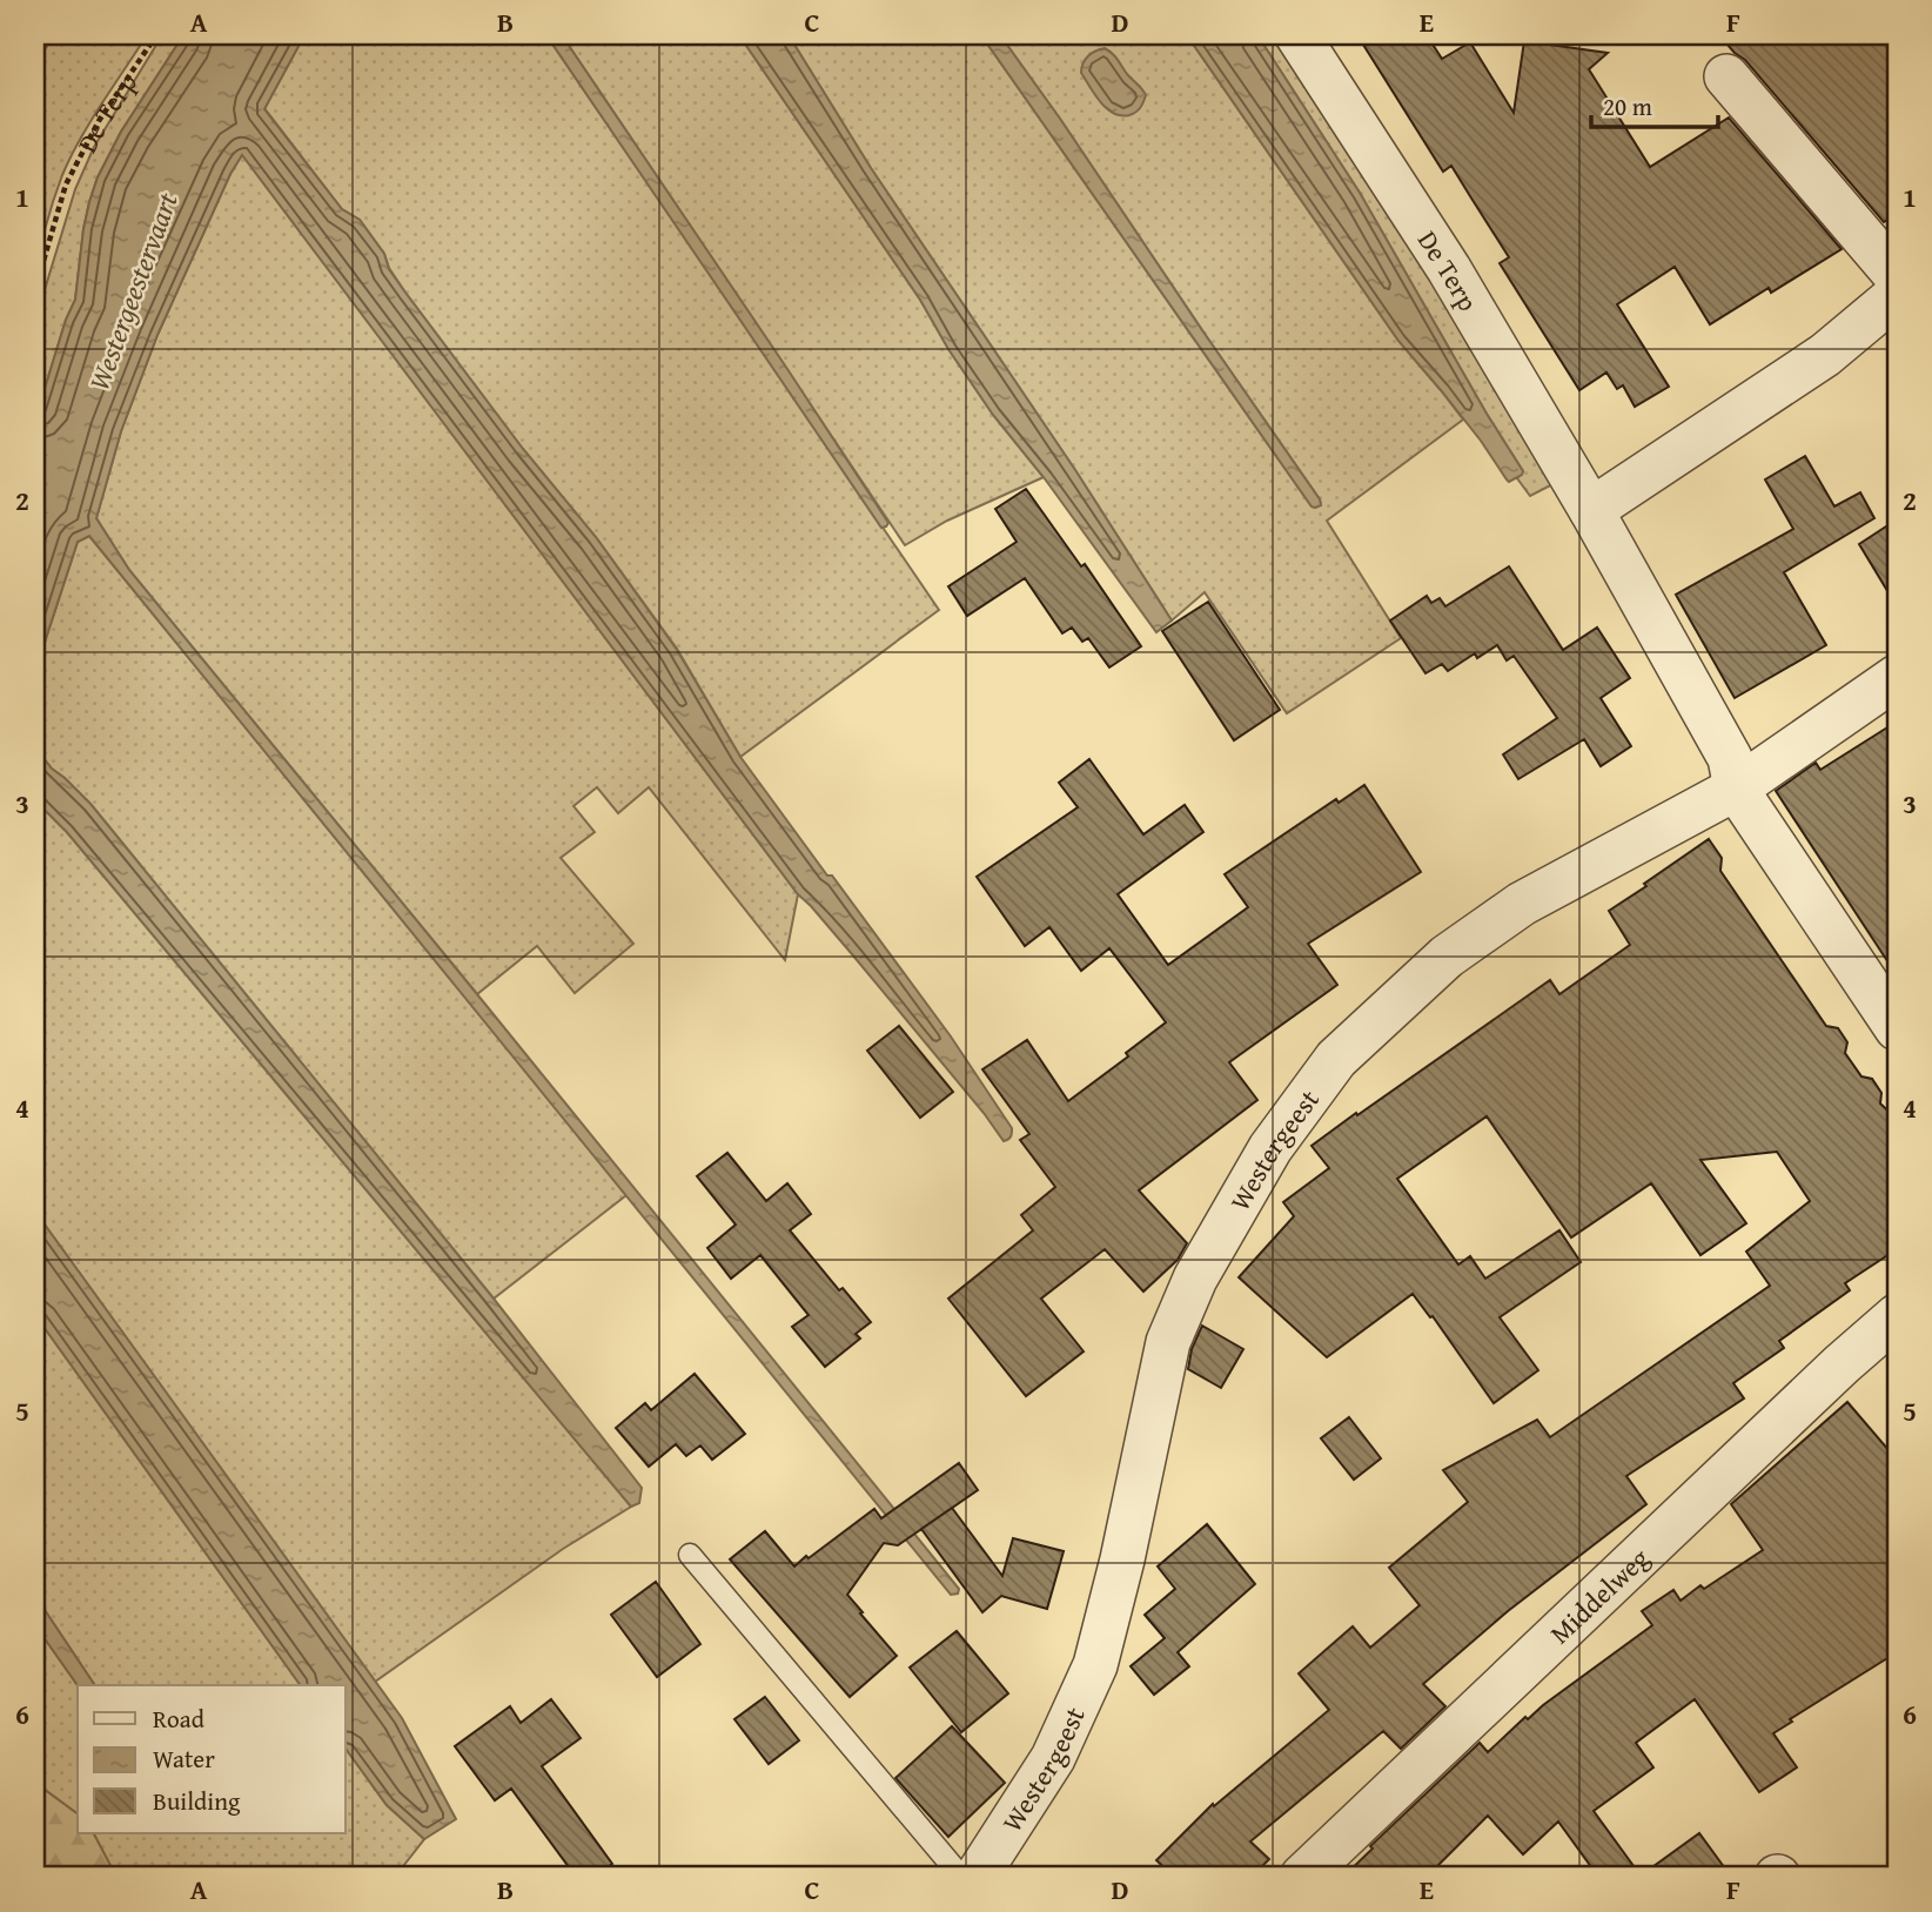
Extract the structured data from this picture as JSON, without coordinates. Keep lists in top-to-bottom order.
{
  "streets": {
    "street": ["De Terp", "Westergeest", "Middelweg"]
  },
  "crossings": [
    ["De Terp", "Westergeest"]
  ],
  "water": ["Westergeestervaart"],
  "legend": ["Road", "Water", "Building"],
  "scale_bar": "20 m",
  "grid": {
    "columns": [
      "A",
      "B",
      "C",
      "D",
      "E",
      "F"
    ],
    "rows": [
      "1",
      "2",
      "3",
      "4",
      "5",
      "6"
    ]
  }
}
